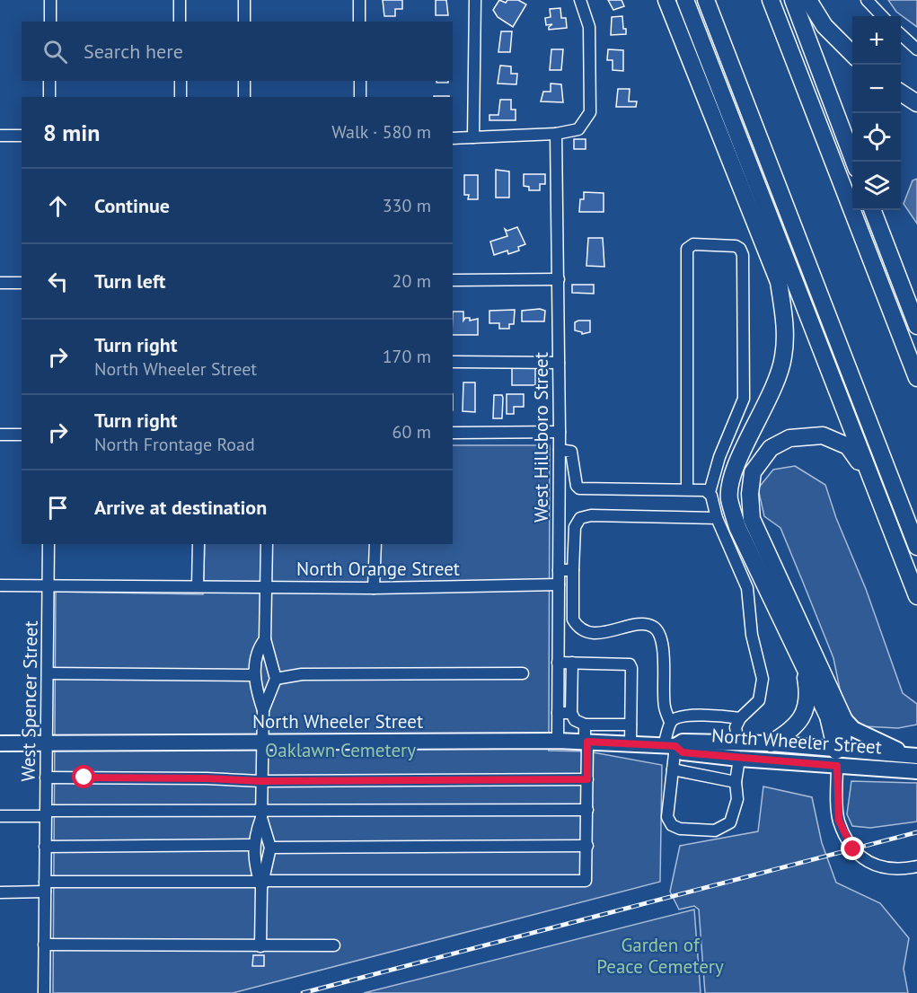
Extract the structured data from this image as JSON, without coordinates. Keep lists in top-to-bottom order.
{
  "streets": {
    "main road": ["North Wheeler Street"],
    "street": ["West Hillsboro Street", "North Orange Street", "West Spencer Street"]
  },
  "crossings": [
    ["West Hillsboro Street", "North Orange Street"],
    ["West Hillsboro Street", "North Wheeler Street"],
    ["North Orange Street", "West Spencer Street"],
    ["West Spencer Street", "North Wheeler Street"]
  ],
  "parks": ["Oaklawn Cemetery", "Garden of Peace Cemetery"],
  "page": {
    "map_buttons": ["+", "−"],
    "search": "Search here",
    "heading": ["8 min", "Walk · 580 m"],
    "list": [
      ["Continue", "330 m"],
      ["Turn left", "20 m"],
      ["Turn right", "North Wheeler Street", "170 m"],
      ["Turn right", "North Frontage Road", "60 m"],
      "Arrive at destination"
    ]
  }
}
